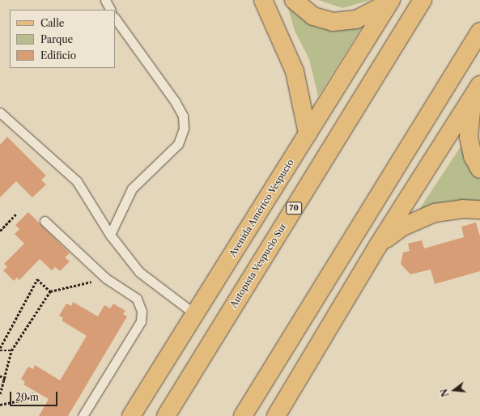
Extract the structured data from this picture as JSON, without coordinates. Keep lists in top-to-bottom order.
{
  "streets": {
    "main road": ["Avenida Américo Vespucio", "70", "Autopista Vespucio Sur"]
  },
  "legend": ["Calle", "Parque", "Edificio"],
  "scale_bar": "20 m",
  "north": "left"
}
